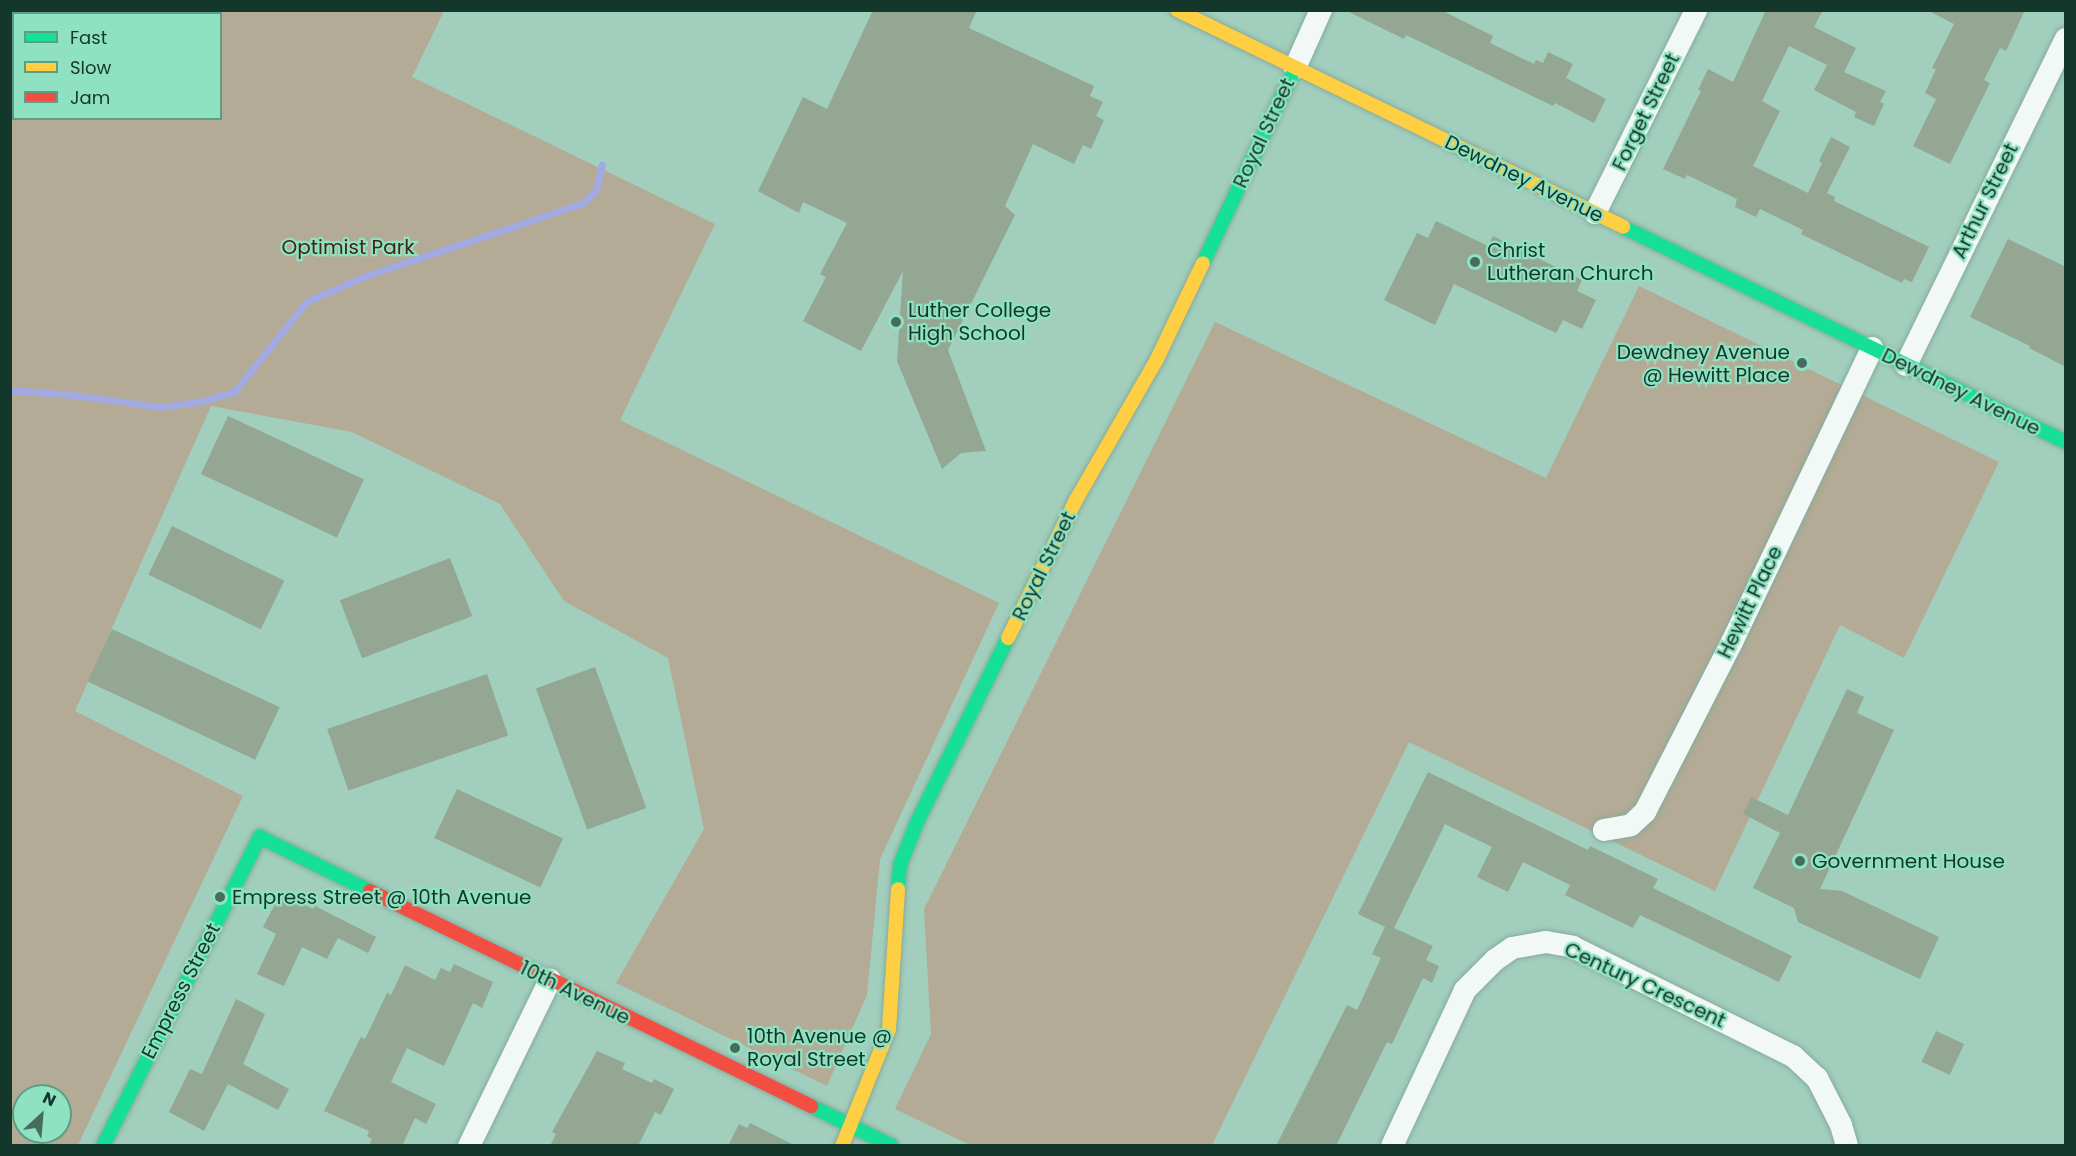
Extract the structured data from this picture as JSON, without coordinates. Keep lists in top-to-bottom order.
{
  "streets": {
    "street": [
      "Forget Street",
      "Royal Street",
      "Dewdney Avenue",
      "Arthur Street",
      "Hewitt Place",
      "Century Crescent",
      "Empress Street",
      "10th Avenue"
    ]
  },
  "crossings": [
    ["Forget Street", "Dewdney Avenue"],
    ["Royal Street", "Dewdney Avenue"],
    ["Royal Street", "10th Avenue"],
    ["Dewdney Avenue", "Arthur Street"],
    ["Dewdney Avenue", "Hewitt Place"],
    ["Empress Street", "10th Avenue"]
  ],
  "parks": ["Optimist Park"],
  "places": [
    "Christ Lutheran Church",
    "Luther College High School",
    "Dewdney Avenue @ Hewitt Place",
    "Government House",
    "Empress Street @ 10th Avenue",
    "10th Avenue @ Royal Street"
  ],
  "legend": ["Fast", "Slow", "Jam"],
  "north": "top right"
}
